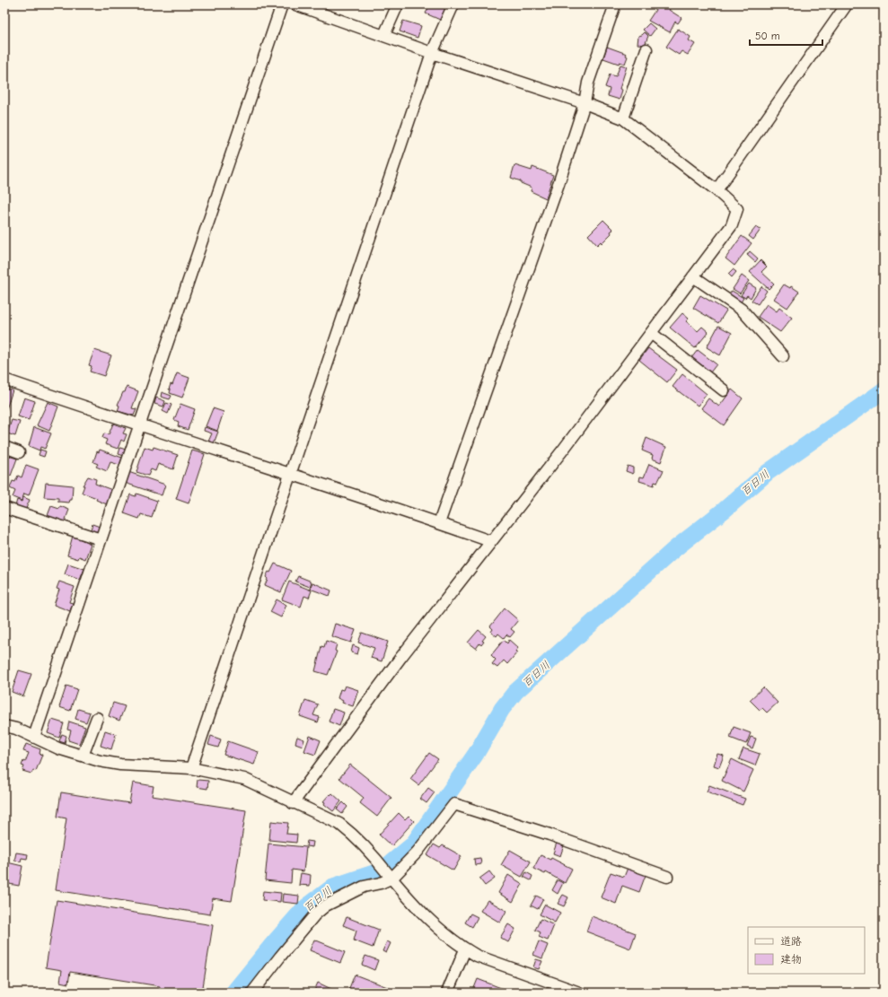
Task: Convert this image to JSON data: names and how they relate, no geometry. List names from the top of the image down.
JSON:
{
  "water": ["百日川"],
  "legend": ["道路", "建物"],
  "scale_bar": "50 m"
}
